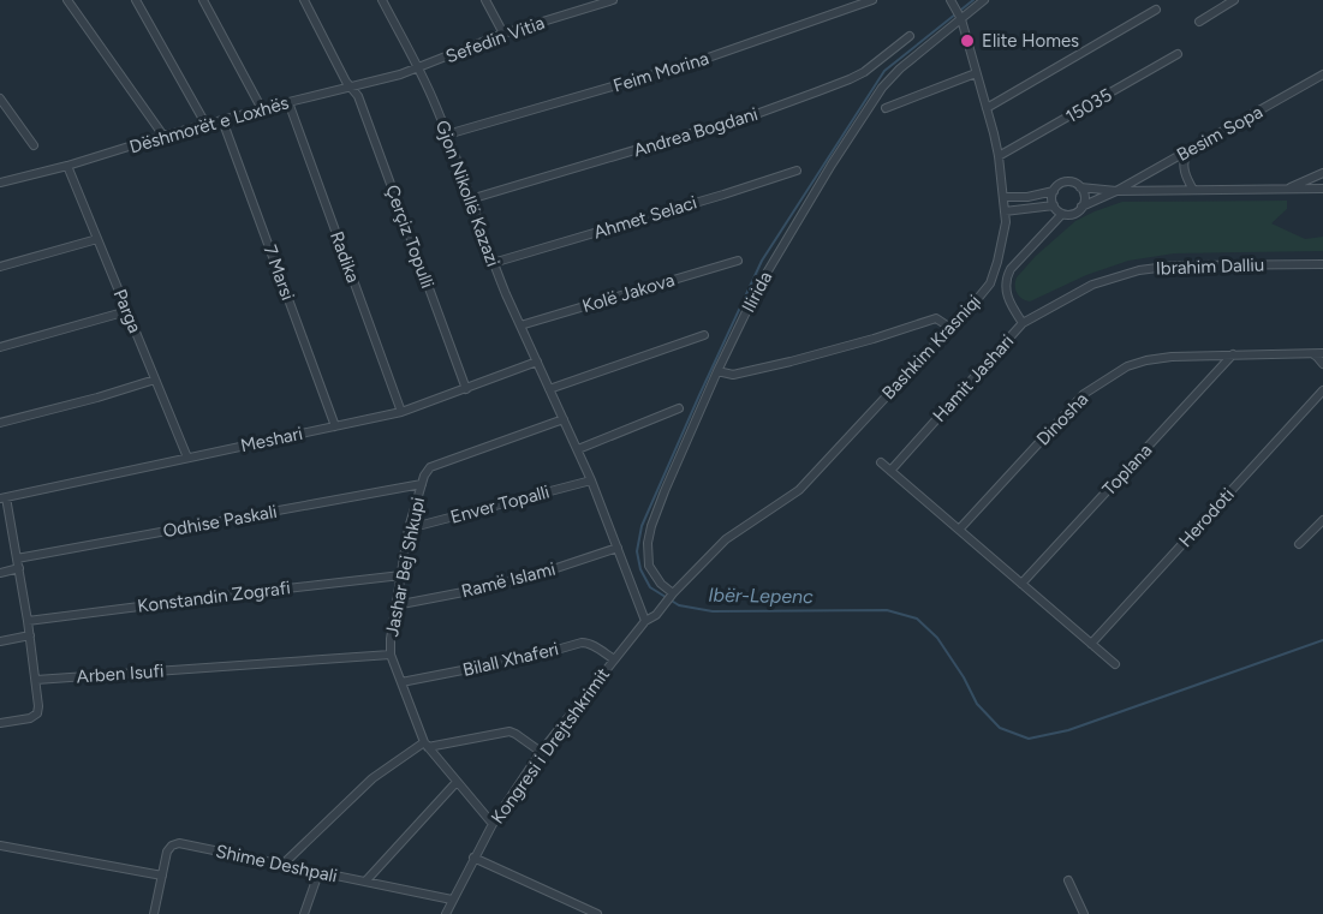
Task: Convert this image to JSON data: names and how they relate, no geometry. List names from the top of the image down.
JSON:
{
  "streets": {
    "street": [
      "Sefedin Vitia",
      "Feim Morina",
      "15035",
      "Dëshmorët e Loxhës",
      "Andrea Bogdani",
      "Besim Sopa",
      "Gjon Nikollë Kazazi",
      "Ahmet Selaci",
      "Çerçiz Topulli",
      "Radika",
      "Ibrahim Dalliu",
      "7 Marsi",
      "Ilirida",
      "Kolë Jakova",
      "Parga",
      "Bashkim Krasniqi",
      "Hamit Jashari",
      "Dinosha",
      "Meshari",
      "Toplana",
      "Enver Topalli",
      "Herodoti",
      "Odhise Paskali",
      "Jashar Bej Shkupi",
      "Ramë Islami",
      "Konstandin Zografi",
      "Bilall Xhaferi",
      "Arben Isufi",
      "Kongresi i Drejtshkrimit",
      "Shime Deshpali"
    ]
  },
  "crossings": [
    ["Sefedin Vitia", "Dëshmorët e Loxhës"],
    ["Sefedin Vitia", "Gjon Nikollë Kazazi"],
    ["Feim Morina", "Gjon Nikollë Kazazi"],
    ["15035", "Bashkim Krasniqi"],
    ["Dëshmorët e Loxhës", "Gjon Nikollë Kazazi"],
    ["Dëshmorët e Loxhës", "Çerçiz Topulli"],
    ["Dëshmorët e Loxhës", "Radika"],
    ["Dëshmorët e Loxhës", "7 Marsi"],
    ["Dëshmorët e Loxhës", "Parga"],
    ["Andrea Bogdani", "Gjon Nikollë Kazazi"],
    ["Besim Sopa", "Bashkim Krasniqi"],
    ["Besim Sopa", "Hamit Jashari"],
    ["Gjon Nikollë Kazazi", "Ahmet Selaci"],
    ["Gjon Nikollë Kazazi", "Kolë Jakova"],
    ["Gjon Nikollë Kazazi", "Meshari"],
    ["Gjon Nikollë Kazazi", "Enver Topalli"],
    ["Gjon Nikollë Kazazi", "Jashar Bej Shkupi"],
    ["Gjon Nikollë Kazazi", "Ramë Islami"],
    ["Gjon Nikollë Kazazi", "Kongresi i Drejtshkrimit"],
    ["Çerçiz Topulli", "Meshari"],
    ["Radika", "Meshari"],
    ["Ibrahim Dalliu", "Hamit Jashari"],
    ["7 Marsi", "Meshari"],
    ["Ilirida", "Bashkim Krasniqi"],
    ["Parga", "Meshari"],
    ["Dinosha", "Toplana"],
    ["Enver Topalli", "Jashar Bej Shkupi"],
    ["Odhise Paskali", "Jashar Bej Shkupi"],
    ["Jashar Bej Shkupi", "Ramë Islami"],
    ["Jashar Bej Shkupi", "Konstandin Zografi"],
    ["Jashar Bej Shkupi", "Bilall Xhaferi"],
    ["Jashar Bej Shkupi", "Arben Isufi"],
    ["Jashar Bej Shkupi", "Kongresi i Drejtshkrimit"],
    ["Bilall Xhaferi", "Kongresi i Drejtshkrimit"],
    ["Kongresi i Drejtshkrimit", "Shime Deshpali"]
  ],
  "water": ["Ibër-Lepenc"],
  "places": ["Elite Homes"]
}
